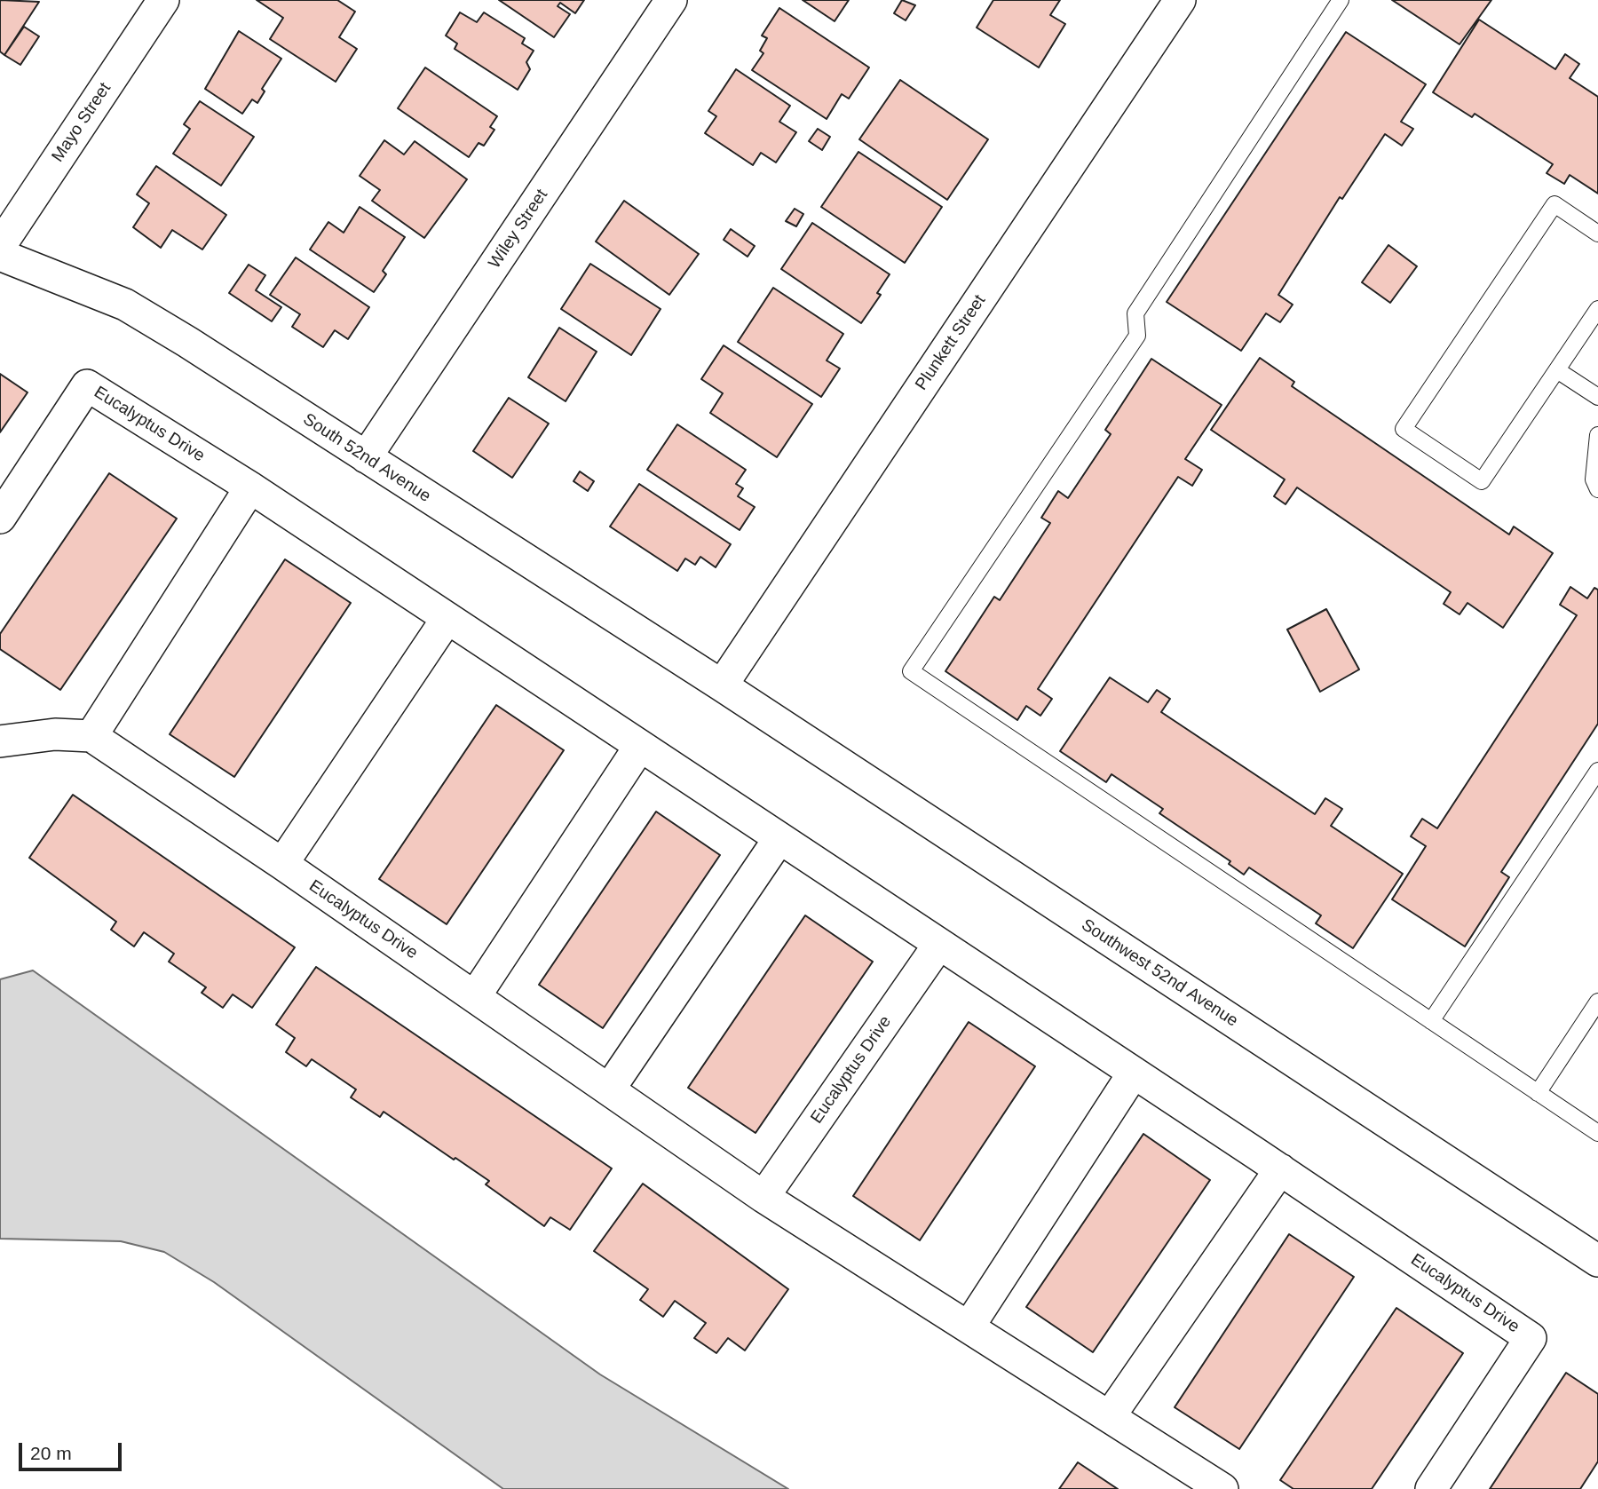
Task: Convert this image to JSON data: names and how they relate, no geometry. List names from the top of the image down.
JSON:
{
  "streets": {
    "street": [
      "Mayo Street",
      "Wiley Street",
      "Plunkett Street",
      "Eucalyptus Drive",
      "South 52nd Avenue",
      "Southwest 52nd Avenue"
    ]
  },
  "crossings": [
    ["Wiley Street", "South 52nd Avenue"],
    ["Plunkett Street", "South 52nd Avenue"],
    ["Plunkett Street", "Southwest 52nd Avenue"],
    ["South 52nd Avenue", "Southwest 52nd Avenue"]
  ],
  "scale_bar": "20 m"
}
